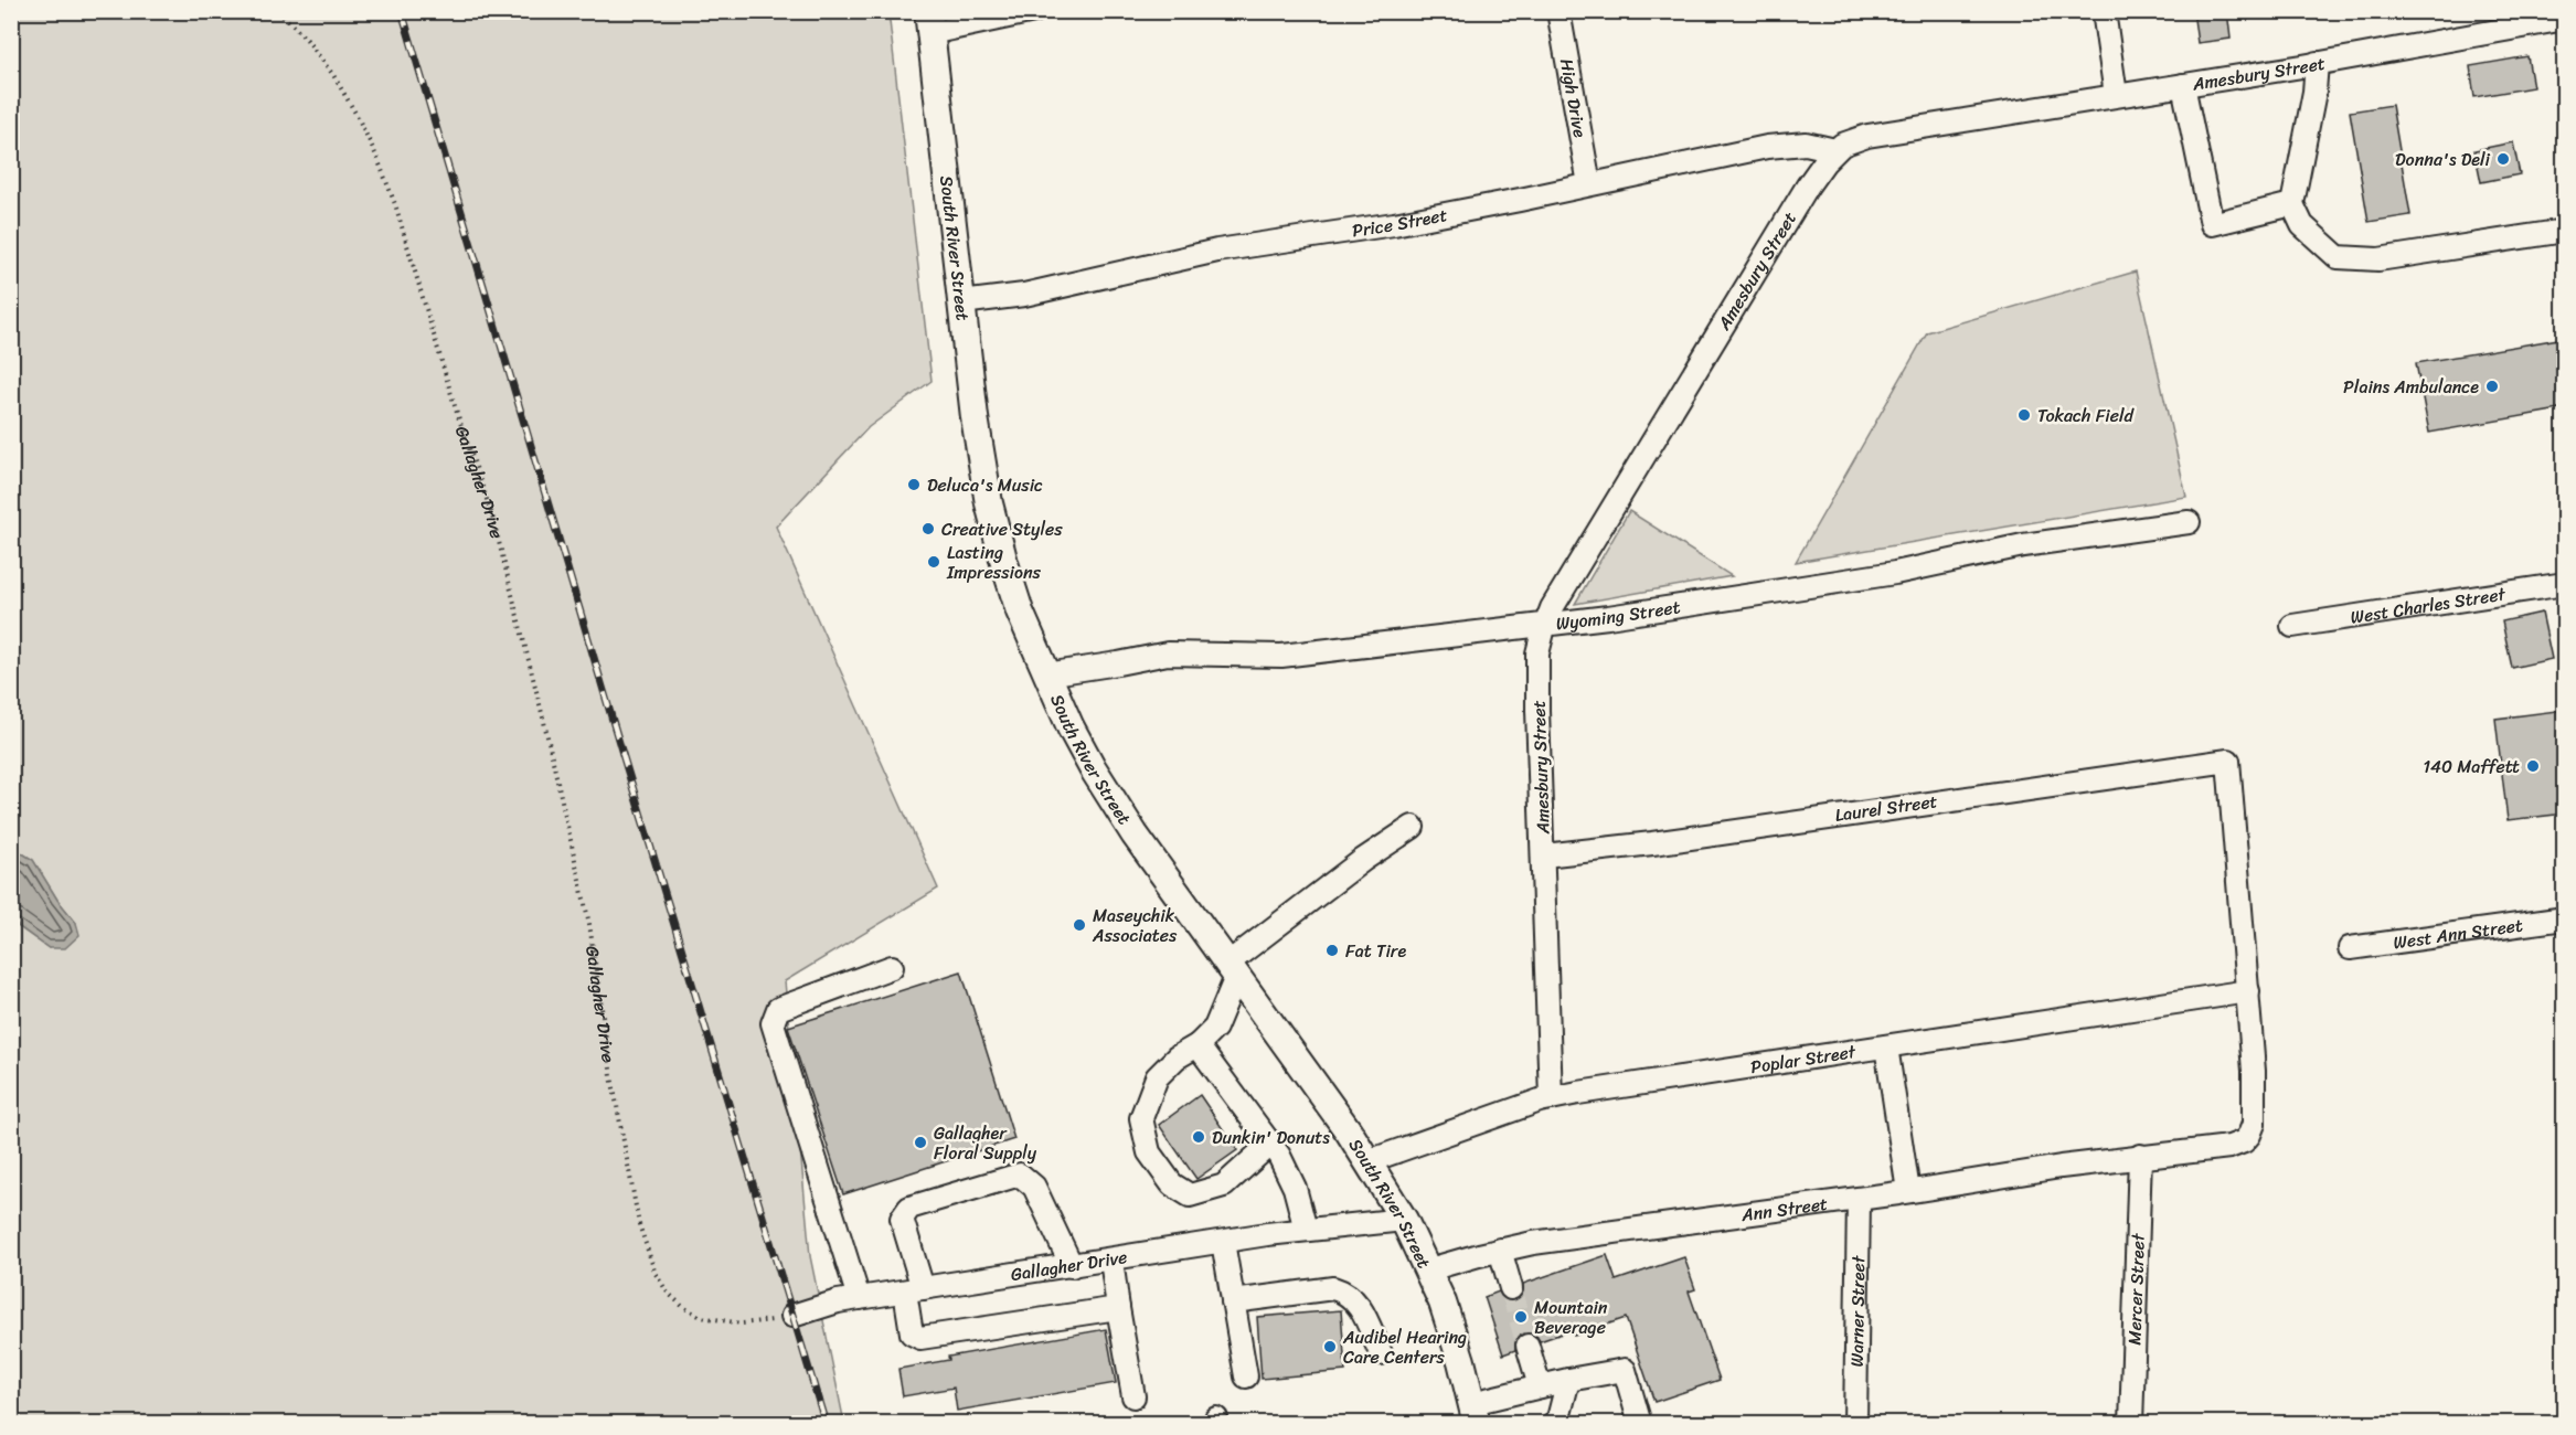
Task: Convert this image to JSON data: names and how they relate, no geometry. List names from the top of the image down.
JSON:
{
  "streets": {
    "main road": ["South River Street"],
    "street": [
      "Amesbury Street",
      "High Drive",
      "Price Street",
      "Gallagher Drive",
      "West Charles Street",
      "Wyoming Street",
      "Laurel Street",
      "West Ann Street",
      "Poplar Street",
      "Ann Street",
      "Mercer Street",
      "Warner Street"
    ]
  },
  "crossings": [
    ["Amesbury Street", "Price Street"],
    ["Amesbury Street", "Wyoming Street"],
    ["Amesbury Street", "Laurel Street"],
    ["Amesbury Street", "Poplar Street"],
    ["High Drive", "Price Street"],
    ["Price Street", "South River Street"],
    ["South River Street", "Gallagher Drive"],
    ["South River Street", "Wyoming Street"],
    ["South River Street", "Poplar Street"],
    ["South River Street", "Ann Street"],
    ["Laurel Street", "Poplar Street"],
    ["Laurel Street", "Ann Street"],
    ["Poplar Street", "Ann Street"],
    ["Ann Street", "Mercer Street"],
    ["Ann Street", "Warner Street"]
  ],
  "places": [
    "Donna's Deli",
    "Plains Ambulance",
    "Tokach Field",
    "Deluca's Music",
    "Creative Styles",
    "Lasting Impressions",
    "140 Maffett",
    "Maseychik Associates",
    "Fat Tire",
    "Dunkin' Donuts",
    "Gallagher Floral Supply",
    "Mountain Beverage",
    "Audibel Hearing Care Centers"
  ]
}
